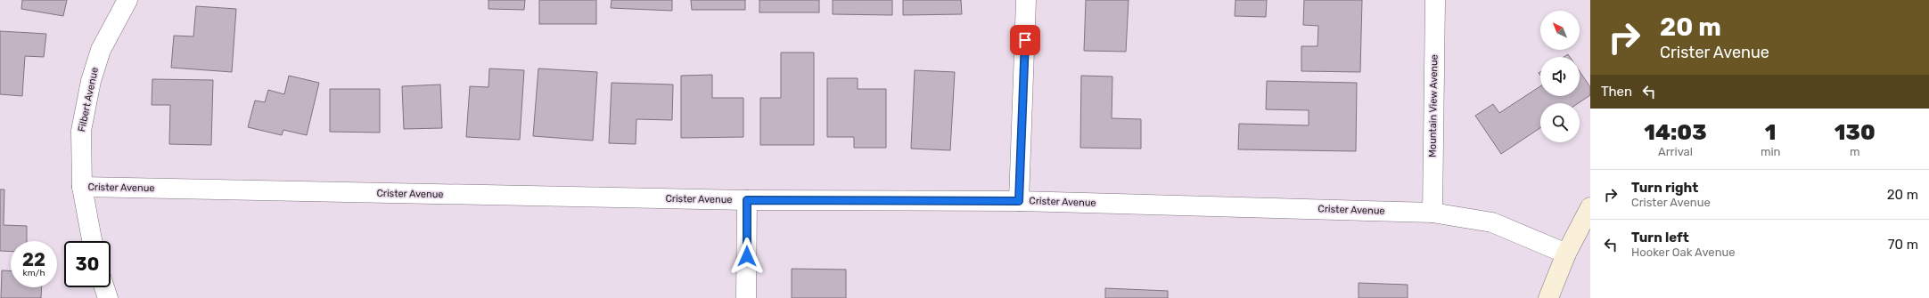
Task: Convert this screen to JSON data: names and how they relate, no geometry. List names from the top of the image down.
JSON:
{
  "streets": {
    "street": ["Filbert Avenue", "Mountain View Avenue", "Crister Avenue"]
  },
  "crossings": [
    ["Filbert Avenue", "Crister Avenue"],
    ["Mountain View Avenue", "Crister Avenue"]
  ],
  "north": "top left",
  "page": {
    "turn": ["20 m", "Crister Avenue"],
    "then": "Then",
    "eta": [
      "14:03",
      "Arrival",
      "1",
      "min",
      "130",
      "m"
    ],
    "list": [
      {
        "name": "Turn right",
        "note": "Crister Avenue",
        "value": "20 m"
      },
      {
        "name": "Turn left",
        "note": "Hooker Oak Avenue",
        "value": "70 m"
      }
    ],
    "speed": "22 km/h",
    "limit": "30"
  }
}
